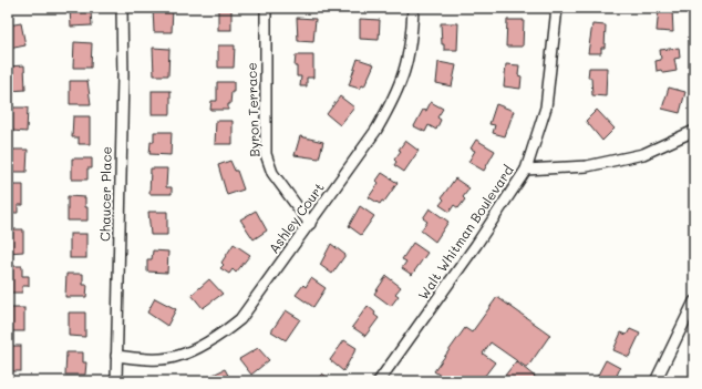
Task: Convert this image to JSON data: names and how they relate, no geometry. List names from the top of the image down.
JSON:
{
  "streets": {
    "street": [
      "Byron Terrace",
      "Chaucer Place",
      "Ashley Court",
      "Walt Whitman Boulevard"
    ]
  },
  "crossings": [
    ["Byron Terrace", "Ashley Court"],
    ["Chaucer Place", "Ashley Court"]
  ]
}
